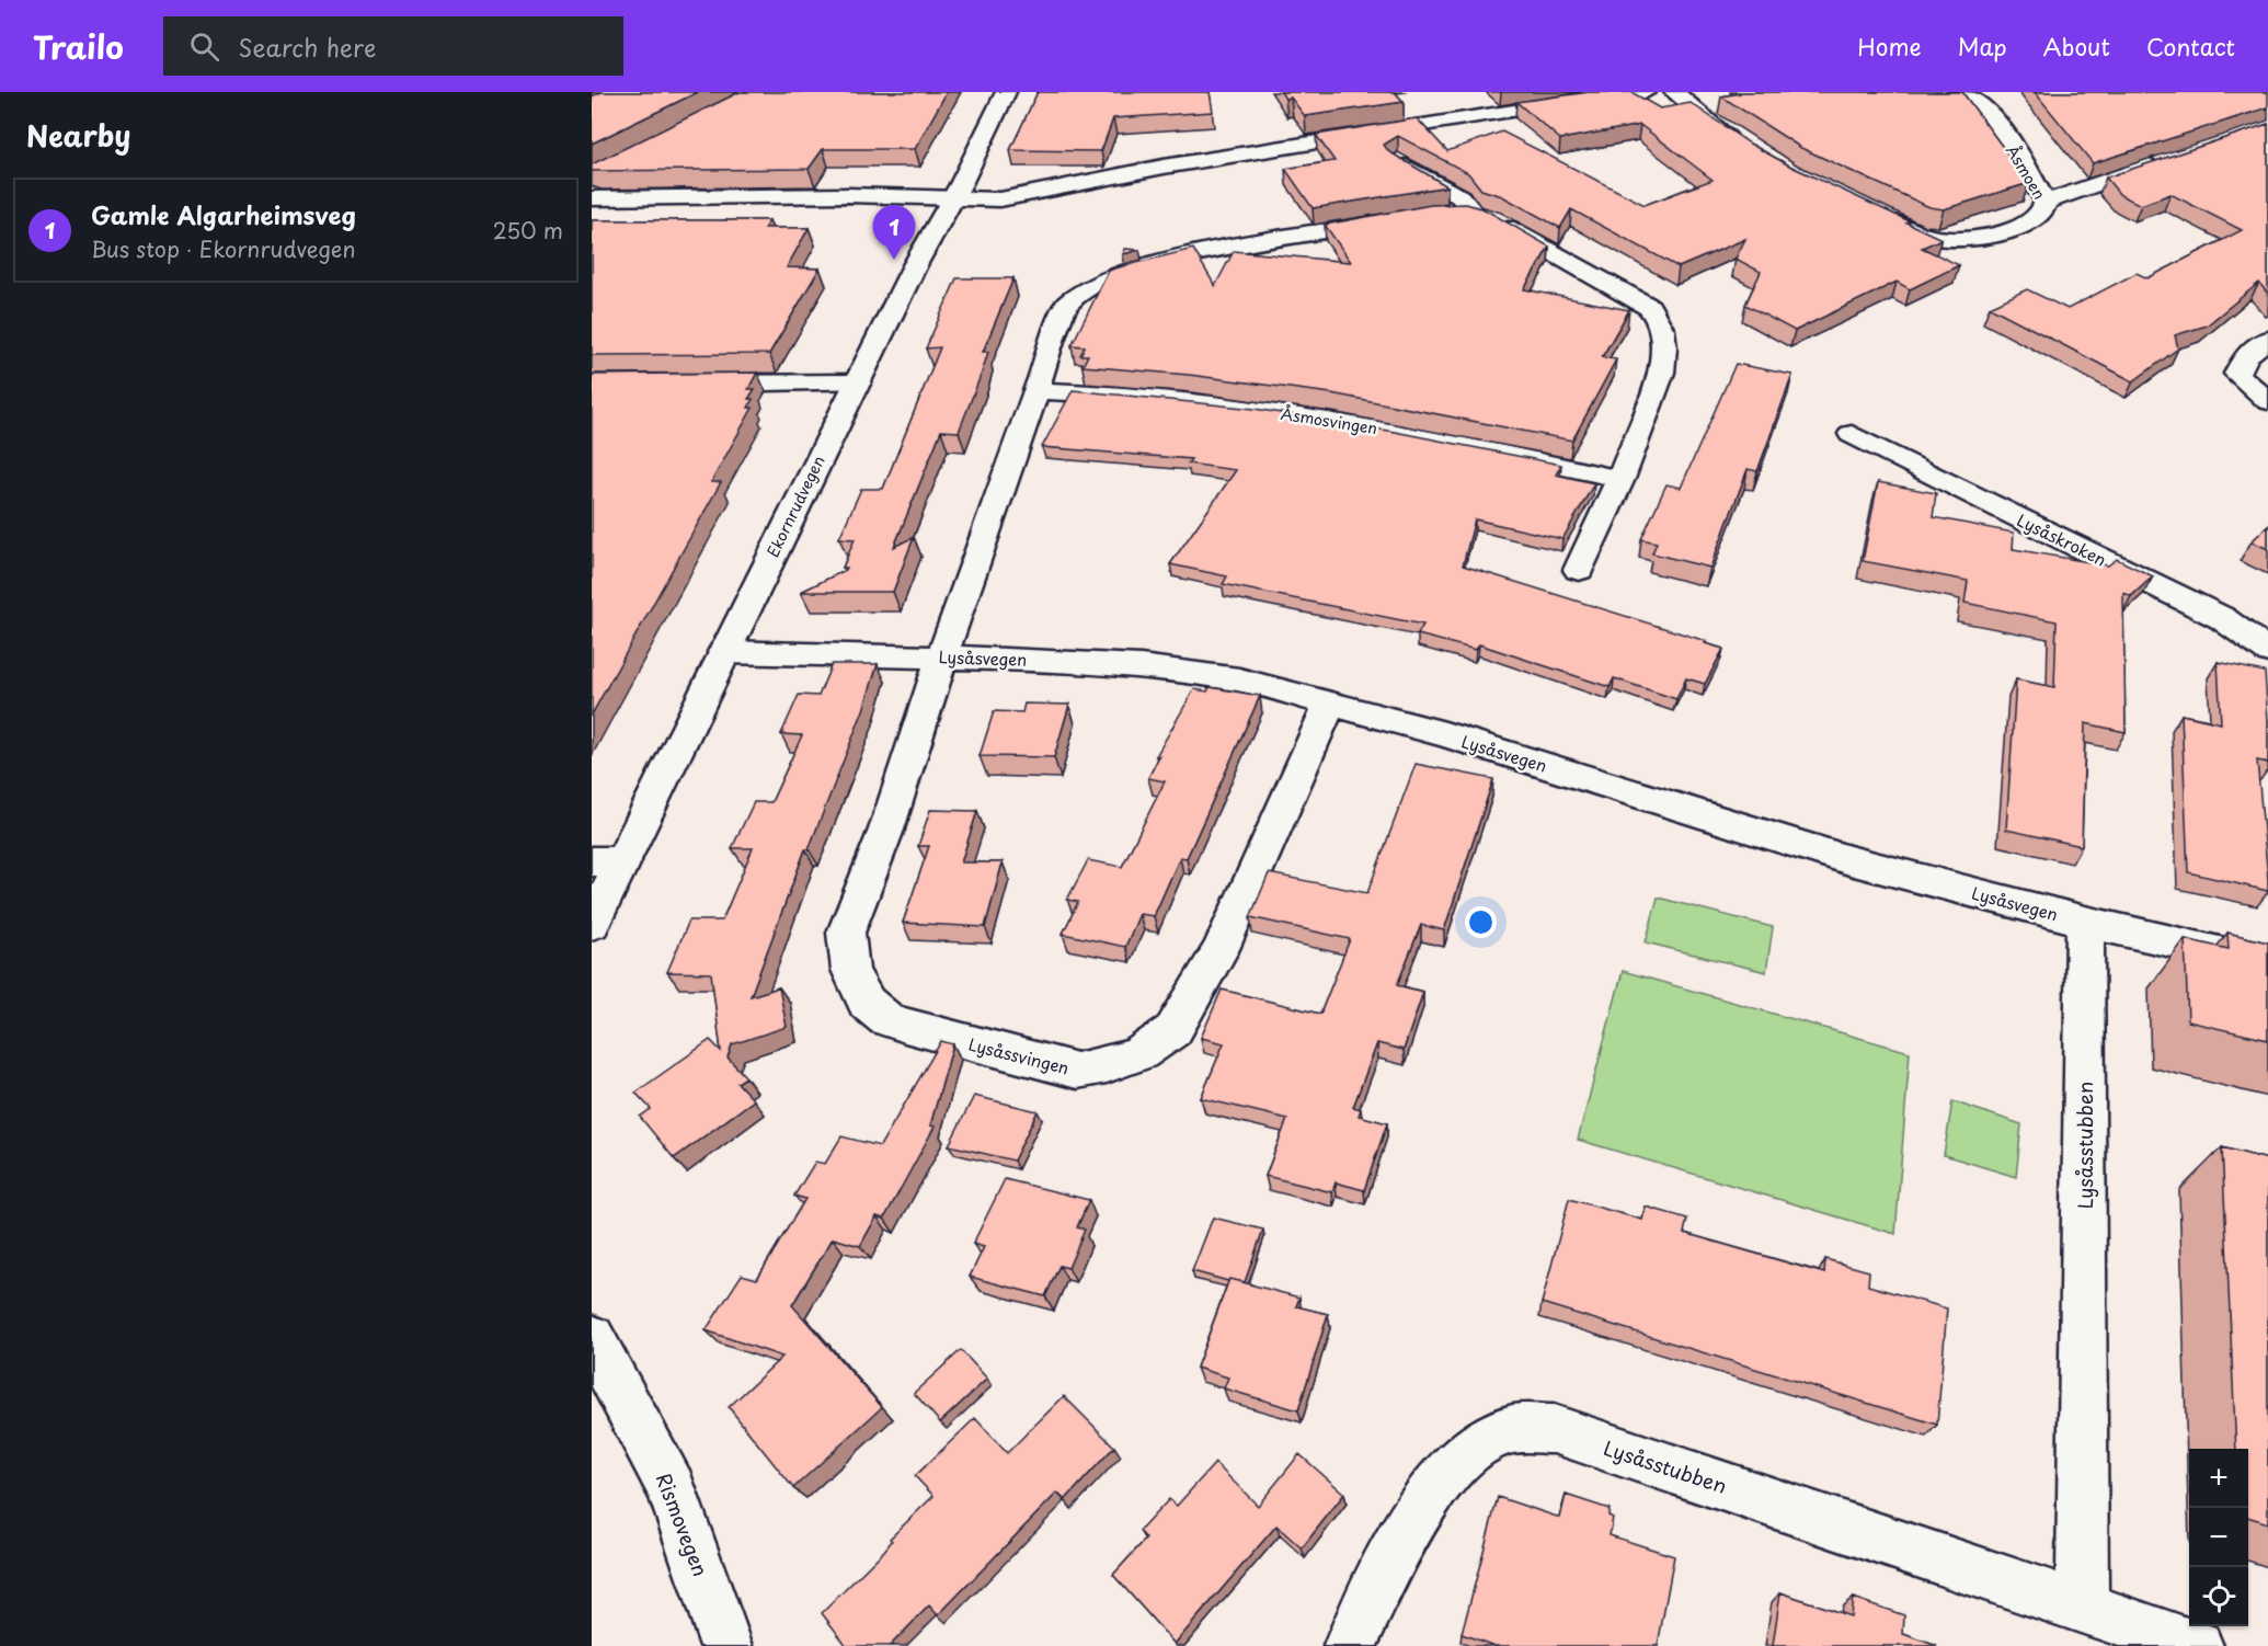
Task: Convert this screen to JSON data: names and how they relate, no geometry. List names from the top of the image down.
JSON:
{
  "streets": {
    "street": [
      "Åsmoen",
      "Åsmosvingen",
      "Ekornrudvegen",
      "Lysåskroken",
      "Lysåsvegen",
      "Lysåssvingen",
      "Lysåsstubben",
      "Rismovegen"
    ]
  },
  "crossings": [
    ["Ekornrudvegen", "Lysåsvegen"],
    ["Lysåsvegen", "Lysåssvingen"],
    ["Lysåsvegen", "Lysåsstubben"]
  ],
  "page": {
    "header": "Trailo",
    "search": "Search here",
    "nav": [
      "Home",
      "Map",
      "About",
      "Contact"
    ],
    "heading": "Nearby",
    "list": [
      {
        "mark": "1",
        "name": "Gamle Algarheimsveg",
        "note": "Bus stop · Ekornrudvegen",
        "value": "250 m"
      }
    ],
    "pins": "1",
    "map_buttons": ["+", "−"]
  }
}
